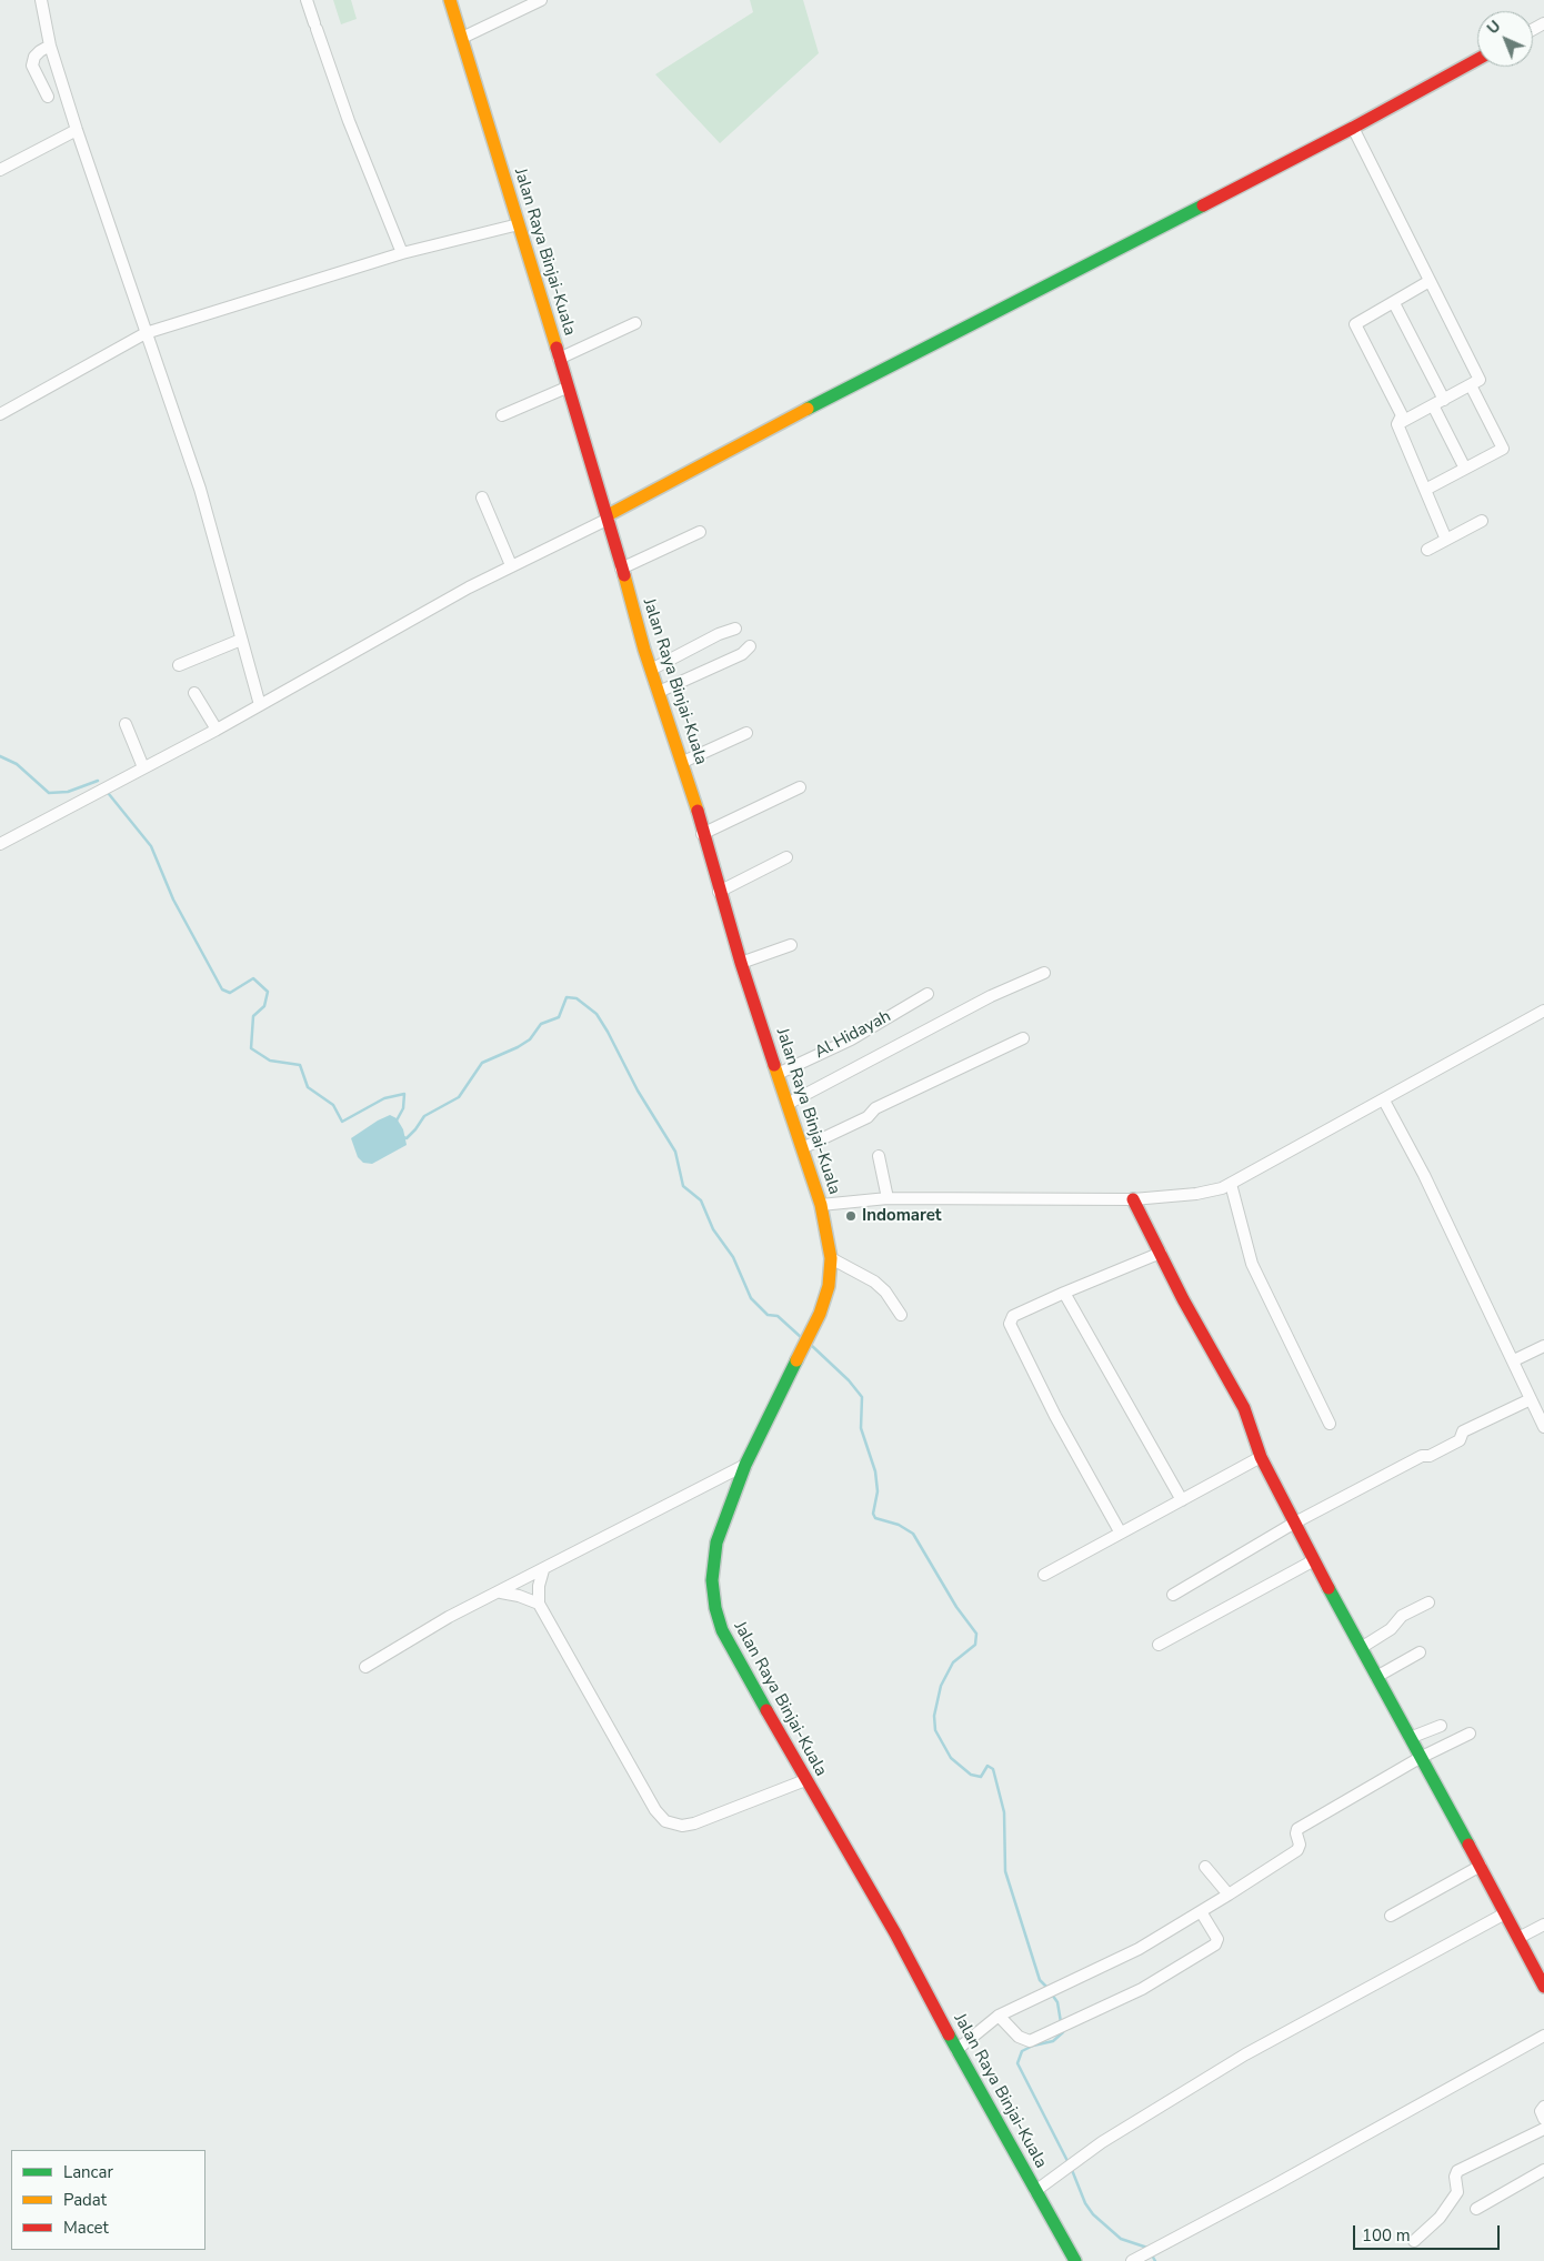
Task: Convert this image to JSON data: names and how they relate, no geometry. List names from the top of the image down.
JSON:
{
  "streets": {
    "main road": ["Jalan Raya Binjai-Kuala"],
    "street": ["Al Hidayah"]
  },
  "crossings": [
    ["Jalan Raya Binjai-Kuala", "Al Hidayah"]
  ],
  "places": ["Indomaret"],
  "legend": ["Lancar", "Padat", "Macet"],
  "scale_bar": "100 m",
  "north": "top left"
}
